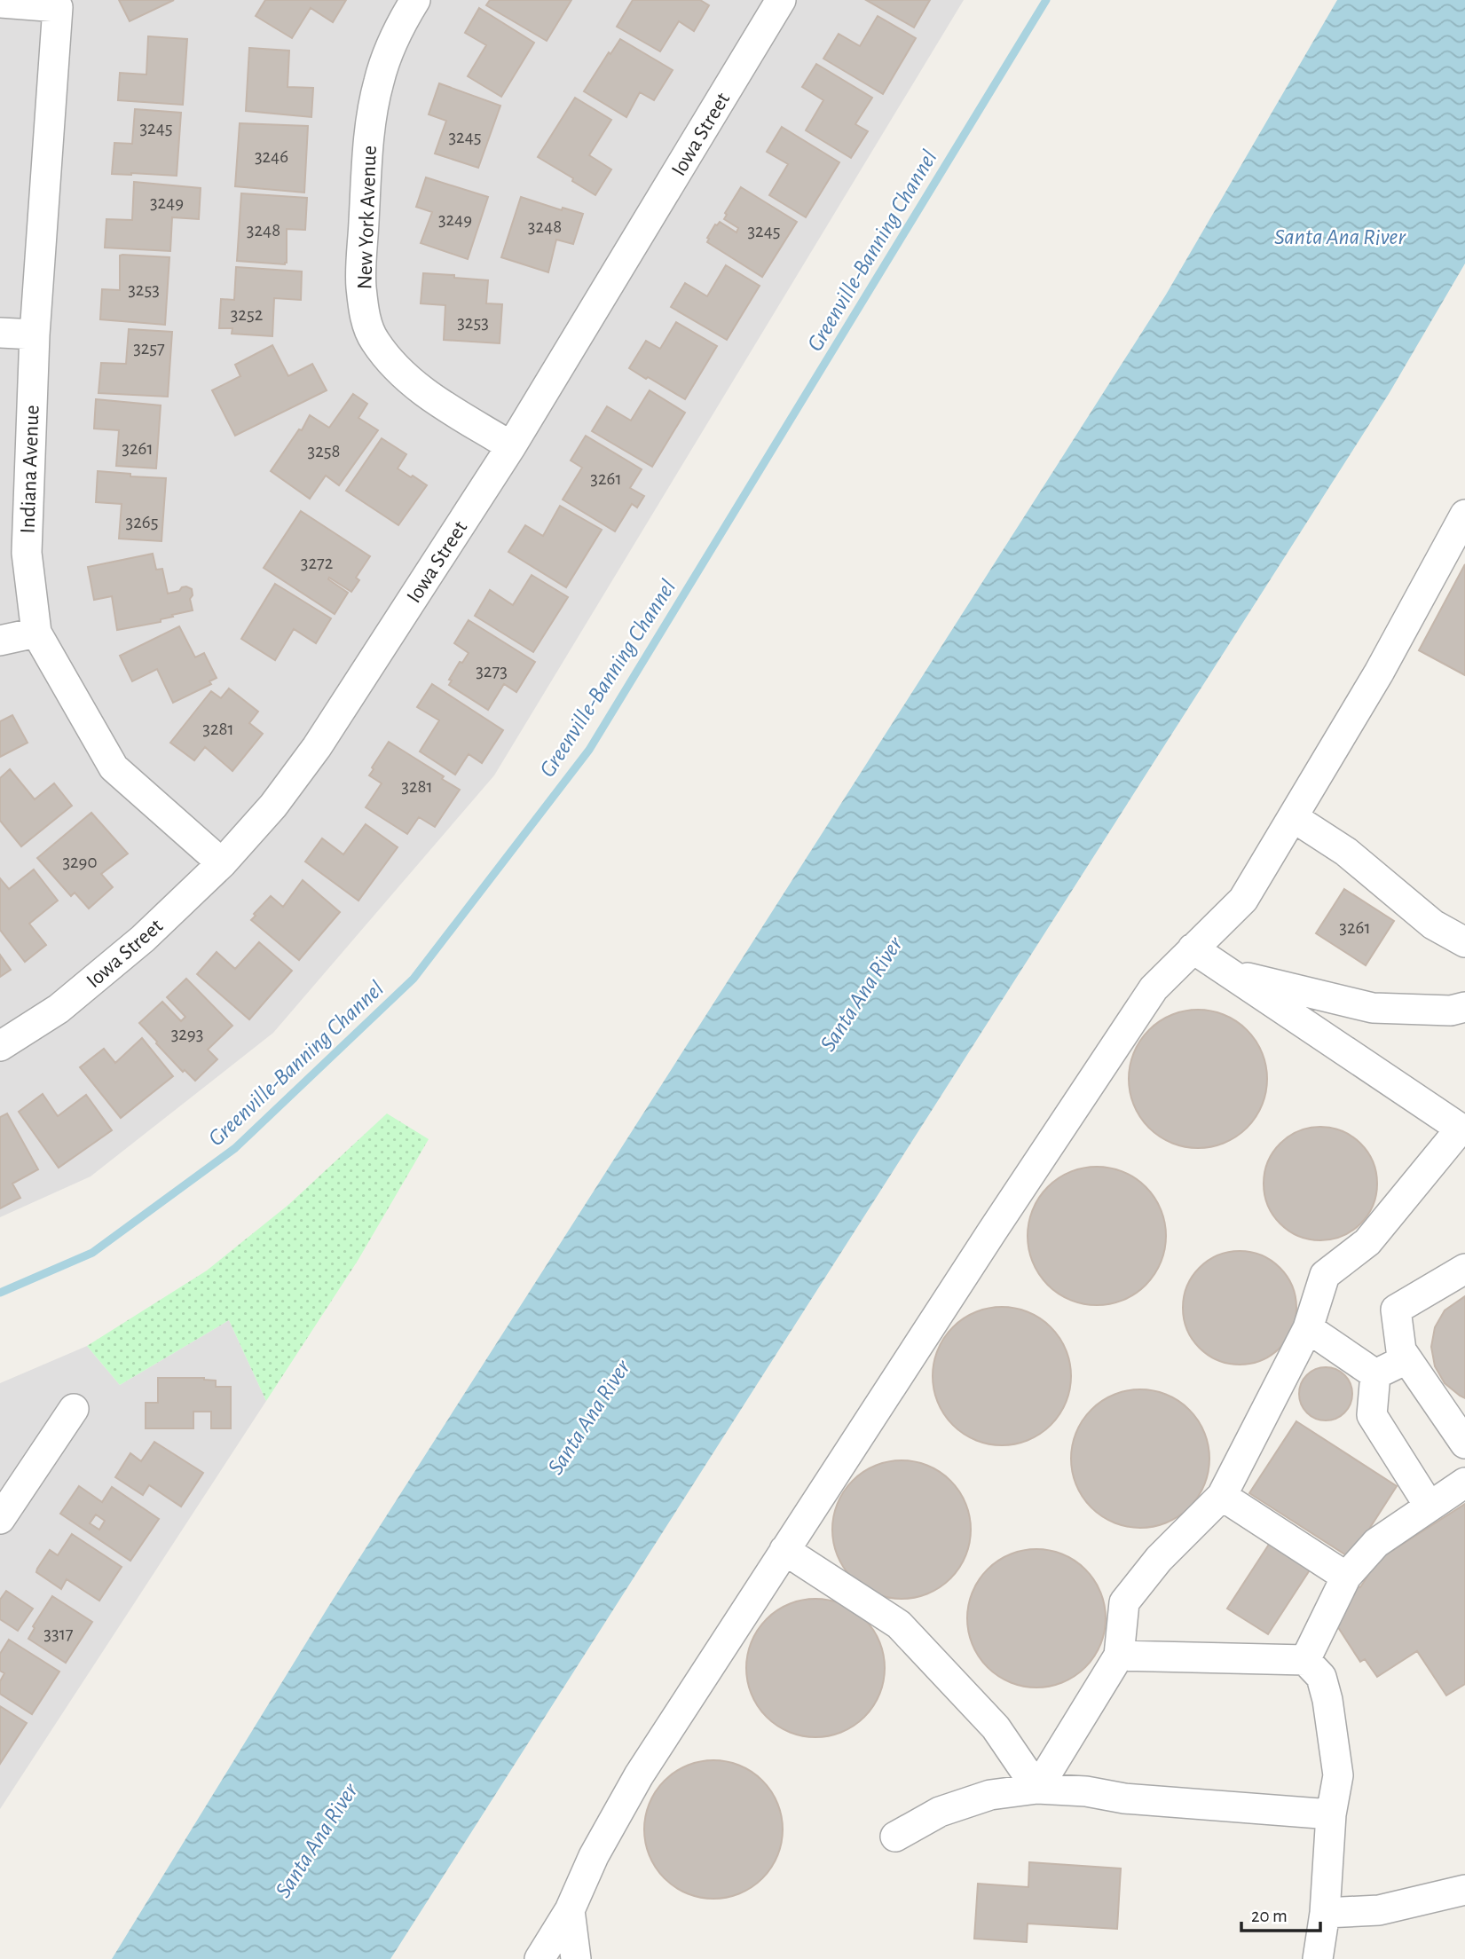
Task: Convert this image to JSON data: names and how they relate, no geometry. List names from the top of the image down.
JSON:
{
  "streets": {
    "street": ["Iowa Street", "New York Avenue", "Indiana Avenue"]
  },
  "crossings": [
    ["Iowa Street", "New York Avenue"],
    ["Iowa Street", "Indiana Avenue"]
  ],
  "water": ["Santa Ana River", "Greenville-Banning Channel"],
  "house_numbers": [
    "3245",
    "3245",
    "3246",
    "3249",
    "3249",
    "3248",
    "3248",
    "3245",
    "3253",
    "3252",
    "3253",
    "3257",
    "3261",
    "3258",
    "3261",
    "3265",
    "3272",
    "3273",
    "3281",
    "3281",
    "3290",
    "3261",
    "3293",
    "3317"
  ],
  "scale_bar": "20 m"
}
